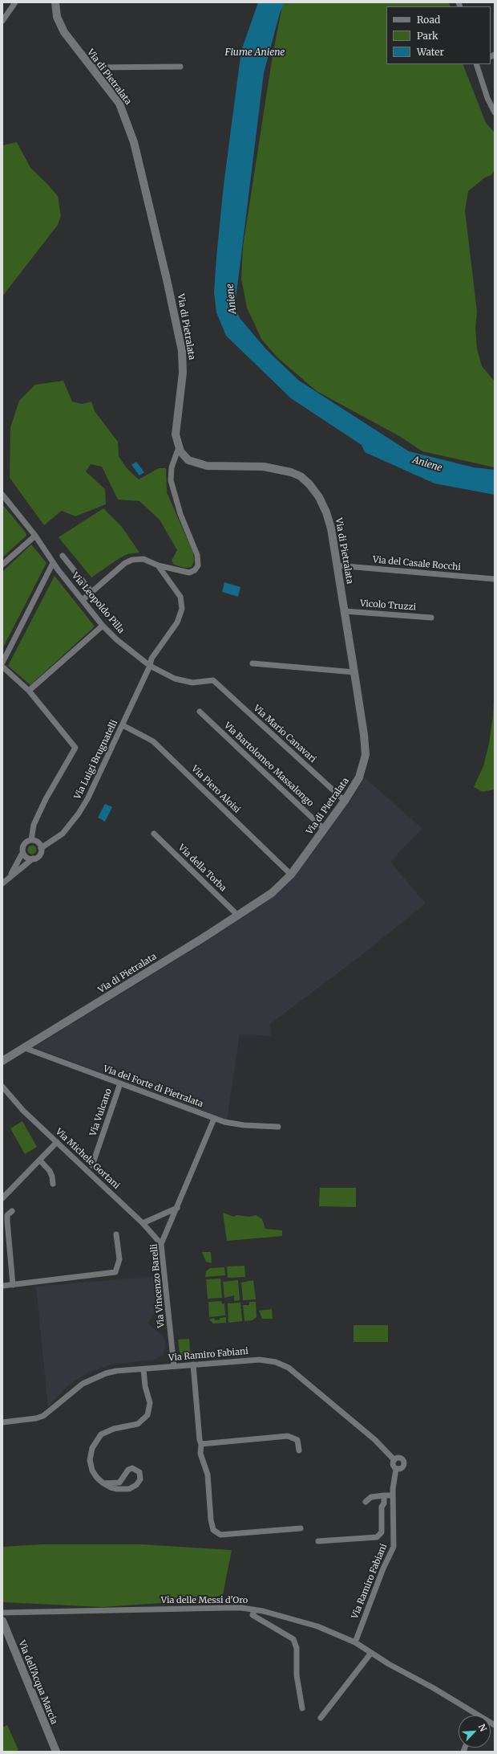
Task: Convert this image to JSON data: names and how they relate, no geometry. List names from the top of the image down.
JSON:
{
  "streets": {
    "street": [
      "Via di Pietralata",
      "Via del Casale Rocchi",
      "Via Leopoldo Pilla",
      "Vicolo Truzzi",
      "Via Mario Canavari",
      "Via Luigi Brugnatelli",
      "Via Bartolomeo Massalongo",
      "Via Piero Aloisi",
      "Via della Torba",
      "Via del Forte di Pietralata",
      "Via Vulcano",
      "Via Michele Gortani",
      "Via Vincenzo Barelli",
      "Via Ramiro Fabiani",
      "Via delle Messi d'Oro",
      "Via dell'Acqua Marcia"
    ]
  },
  "crossings": [
    ["Via di Pietralata", "Via del Casale Rocchi"],
    ["Via di Pietralata", "Vicolo Truzzi"],
    ["Via di Pietralata", "Via Mario Canavari"],
    ["Via di Pietralata", "Via Bartolomeo Massalongo"],
    ["Via di Pietralata", "Via Piero Aloisi"],
    ["Via di Pietralata", "Via della Torba"],
    ["Via di Pietralata", "Via del Forte di Pietralata"],
    ["Via Leopoldo Pilla", "Via Mario Canavari"],
    ["Via Leopoldo Pilla", "Via Luigi Brugnatelli"],
    ["Via Luigi Brugnatelli", "Via Piero Aloisi"],
    ["Via del Forte di Pietralata", "Via Vulcano"],
    ["Via del Forte di Pietralata", "Via Vincenzo Barelli"],
    ["Via Michele Gortani", "Via Vincenzo Barelli"],
    ["Via Vincenzo Barelli", "Via Ramiro Fabiani"],
    ["Via Ramiro Fabiani", "Via delle Messi d'Oro"]
  ],
  "water": ["Fiume Aniene", "Aniene"],
  "legend": ["Road", "Park", "Water"],
  "north": "top right"
}
